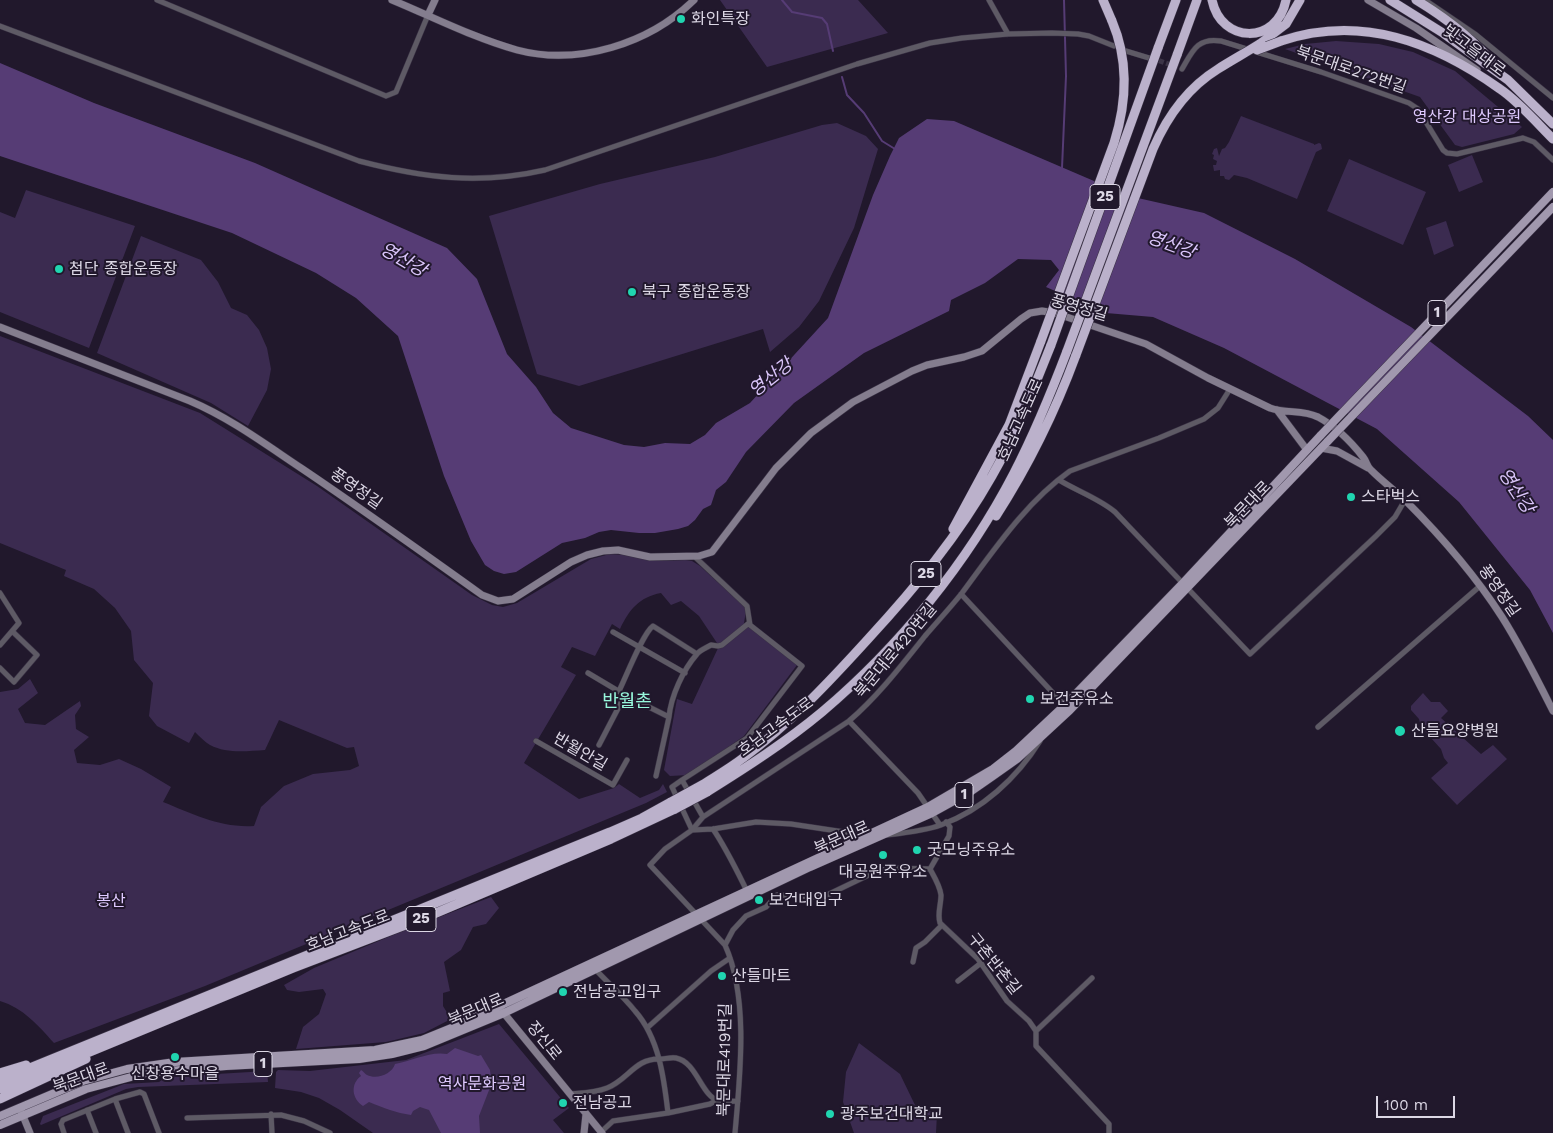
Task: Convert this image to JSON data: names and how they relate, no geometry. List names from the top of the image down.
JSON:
{
  "streets": {
    "highway": ["빛고을대로", "25", "호남고속도로"],
    "main road": ["1", "북문대로"],
    "street": [
      "북문대로272번길",
      "풍영정길",
      "북문대로420번길",
      "반월안길",
      "구촌반촌길",
      "장신로",
      "북문대로419번길"
    ]
  },
  "crossings": [
    ["풍영정길", "북문대로420번길"],
    ["북문대로", "북문대로420번길"],
    ["북문대로", "장신로"],
    ["북문대로", "북문대로419번길"],
    ["북문대로420번길", "북문대로419번길"]
  ],
  "districts": ["반월촌"],
  "water": ["영산강"],
  "parks": ["영산강 대상공원", "봉산", "역사문화공원"],
  "places": [
    "화인특장",
    "첨단 종합운동장",
    "북구 종합운동장",
    "스타벅스",
    "보건주유소",
    "산들요양병원",
    "굿모닝주유소",
    "대공원주유소",
    "보건대입구",
    "산들마트",
    "전남공고입구",
    "신창용수마을",
    "전남공고",
    "광주보건대학교"
  ],
  "scale_bar": "100 m"
}
